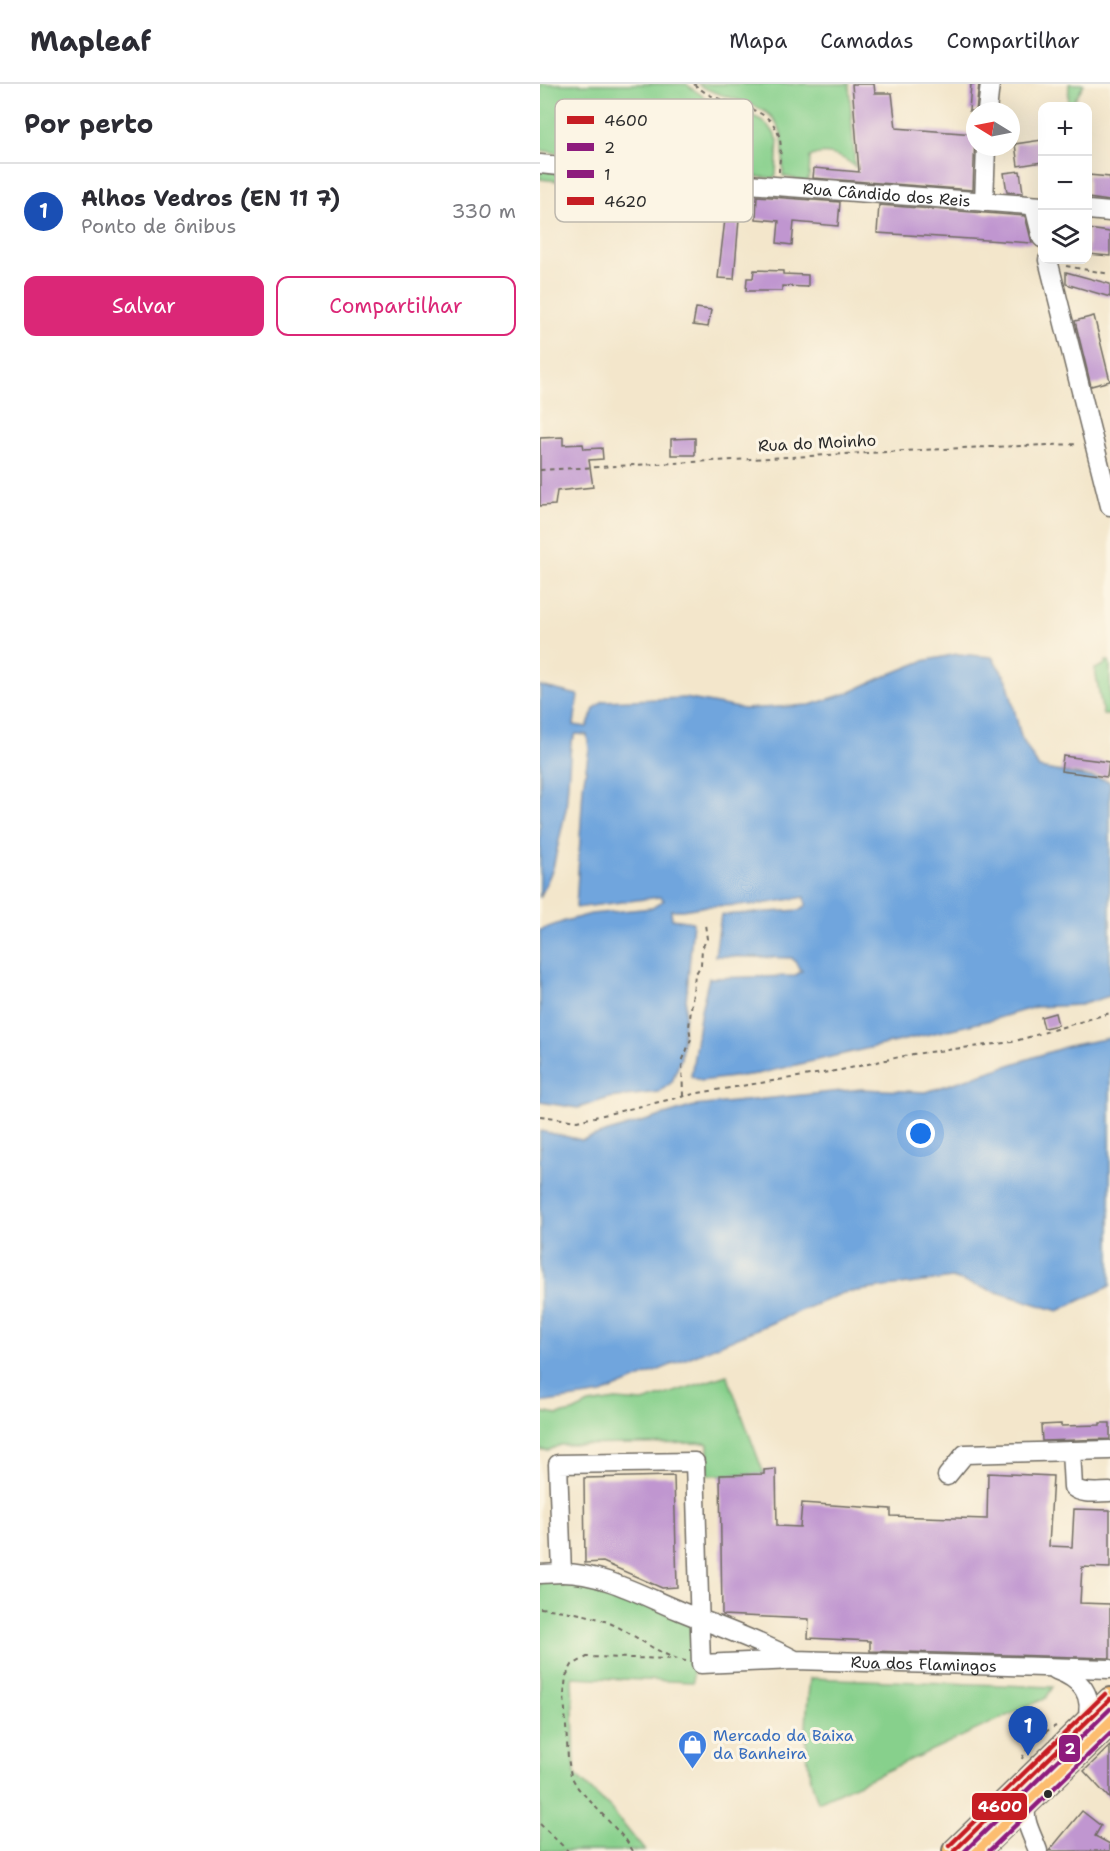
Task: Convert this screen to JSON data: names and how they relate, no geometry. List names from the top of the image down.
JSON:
{
  "streets": {
    "street": ["Rua Cândido dos Reis", "Rua dos Flamingos"],
    "path": ["Rua do Moinho"]
  },
  "places": {
    "shop": ["Mercado da Baixa da Banheira"]
  },
  "lines": [
    "transit line 4620",
    "transit line 4600",
    "transit line 2",
    "transit line 1"
  ],
  "legend": [
    "4600",
    "2",
    "1",
    "4620"
  ],
  "north": "left",
  "page": {
    "header": "Mapleaf",
    "nav": ["Mapa", "Camadas", "Compartilhar"],
    "heading": "Por perto",
    "map_buttons": ["+", "−"],
    "list": [
      {
        "mark": "1",
        "name": "Alhos Vedros (EN 11 7)",
        "note": "Ponto de ônibus",
        "value": "330 m"
      }
    ],
    "buttons": ["Salvar", "Compartilhar"],
    "pins": "1"
  }
}
